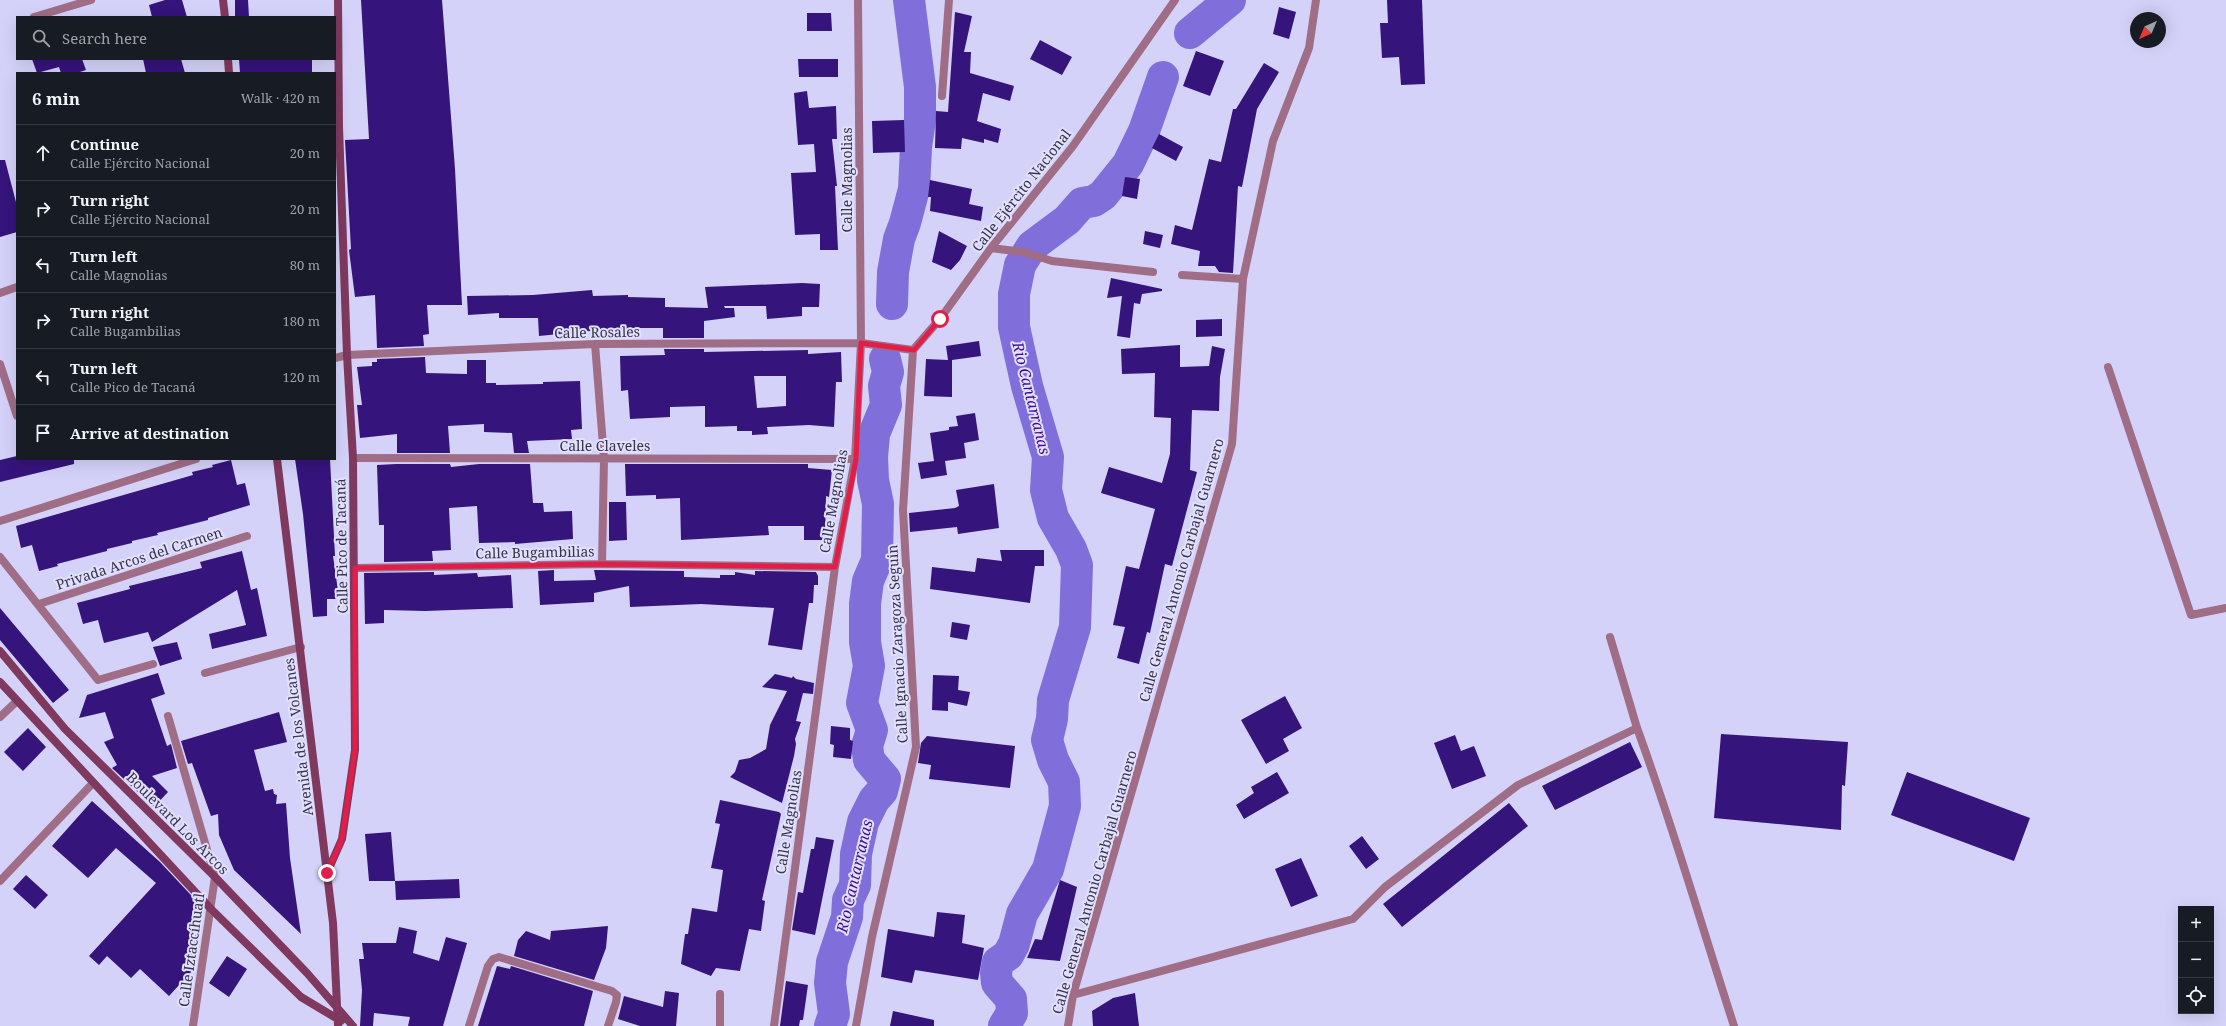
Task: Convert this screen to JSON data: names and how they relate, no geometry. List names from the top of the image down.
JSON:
{
  "streets": {
    "street": [
      "Calle Magnolias",
      "Calle Ejército Nacional",
      "Calle Rosales",
      "Calle Claveles",
      "Calle Pico de Tacaná",
      "Calle Bugambilias",
      "Privada Arcos del Carmen",
      "Calle General Antonio Carbajal Guarnero",
      "Calle Ignacio Zaragoza Seguin",
      "Avenida de los Volcanes",
      "Boulevard Los Arcos",
      "Calle Iztaccíhuatl"
    ]
  },
  "crossings": [
    ["Calle Magnolias", "Calle Rosales"],
    ["Calle Magnolias", "Calle Claveles"],
    ["Calle Magnolias", "Calle Bugambilias"],
    ["Calle Ejército Nacional", "Calle Ignacio Zaragoza Seguin"],
    ["Calle Rosales", "Calle Pico de Tacaná"],
    ["Calle Claveles", "Calle Pico de Tacaná"],
    ["Calle Pico de Tacaná", "Calle Bugambilias"],
    ["Calle Pico de Tacaná", "Avenida de los Volcanes"],
    ["Avenida de los Volcanes", "Boulevard Los Arcos"],
    ["Boulevard Los Arcos", "Calle Iztaccíhuatl"]
  ],
  "water": ["Rio Cantarranas"],
  "north": "bottom left",
  "page": {
    "search": "Search here",
    "heading": ["6 min", "Walk · 420 m"],
    "list": [
      ["Continue", "Calle Ejército Nacional", "20 m"],
      ["Turn right", "Calle Ejército Nacional", "20 m"],
      ["Turn left", "Calle Magnolias", "80 m"],
      ["Turn right", "Calle Bugambilias", "180 m"],
      ["Turn left", "Calle Pico de Tacaná", "120 m"],
      "Arrive at destination"
    ],
    "map_buttons": ["+", "−"]
  }
}
